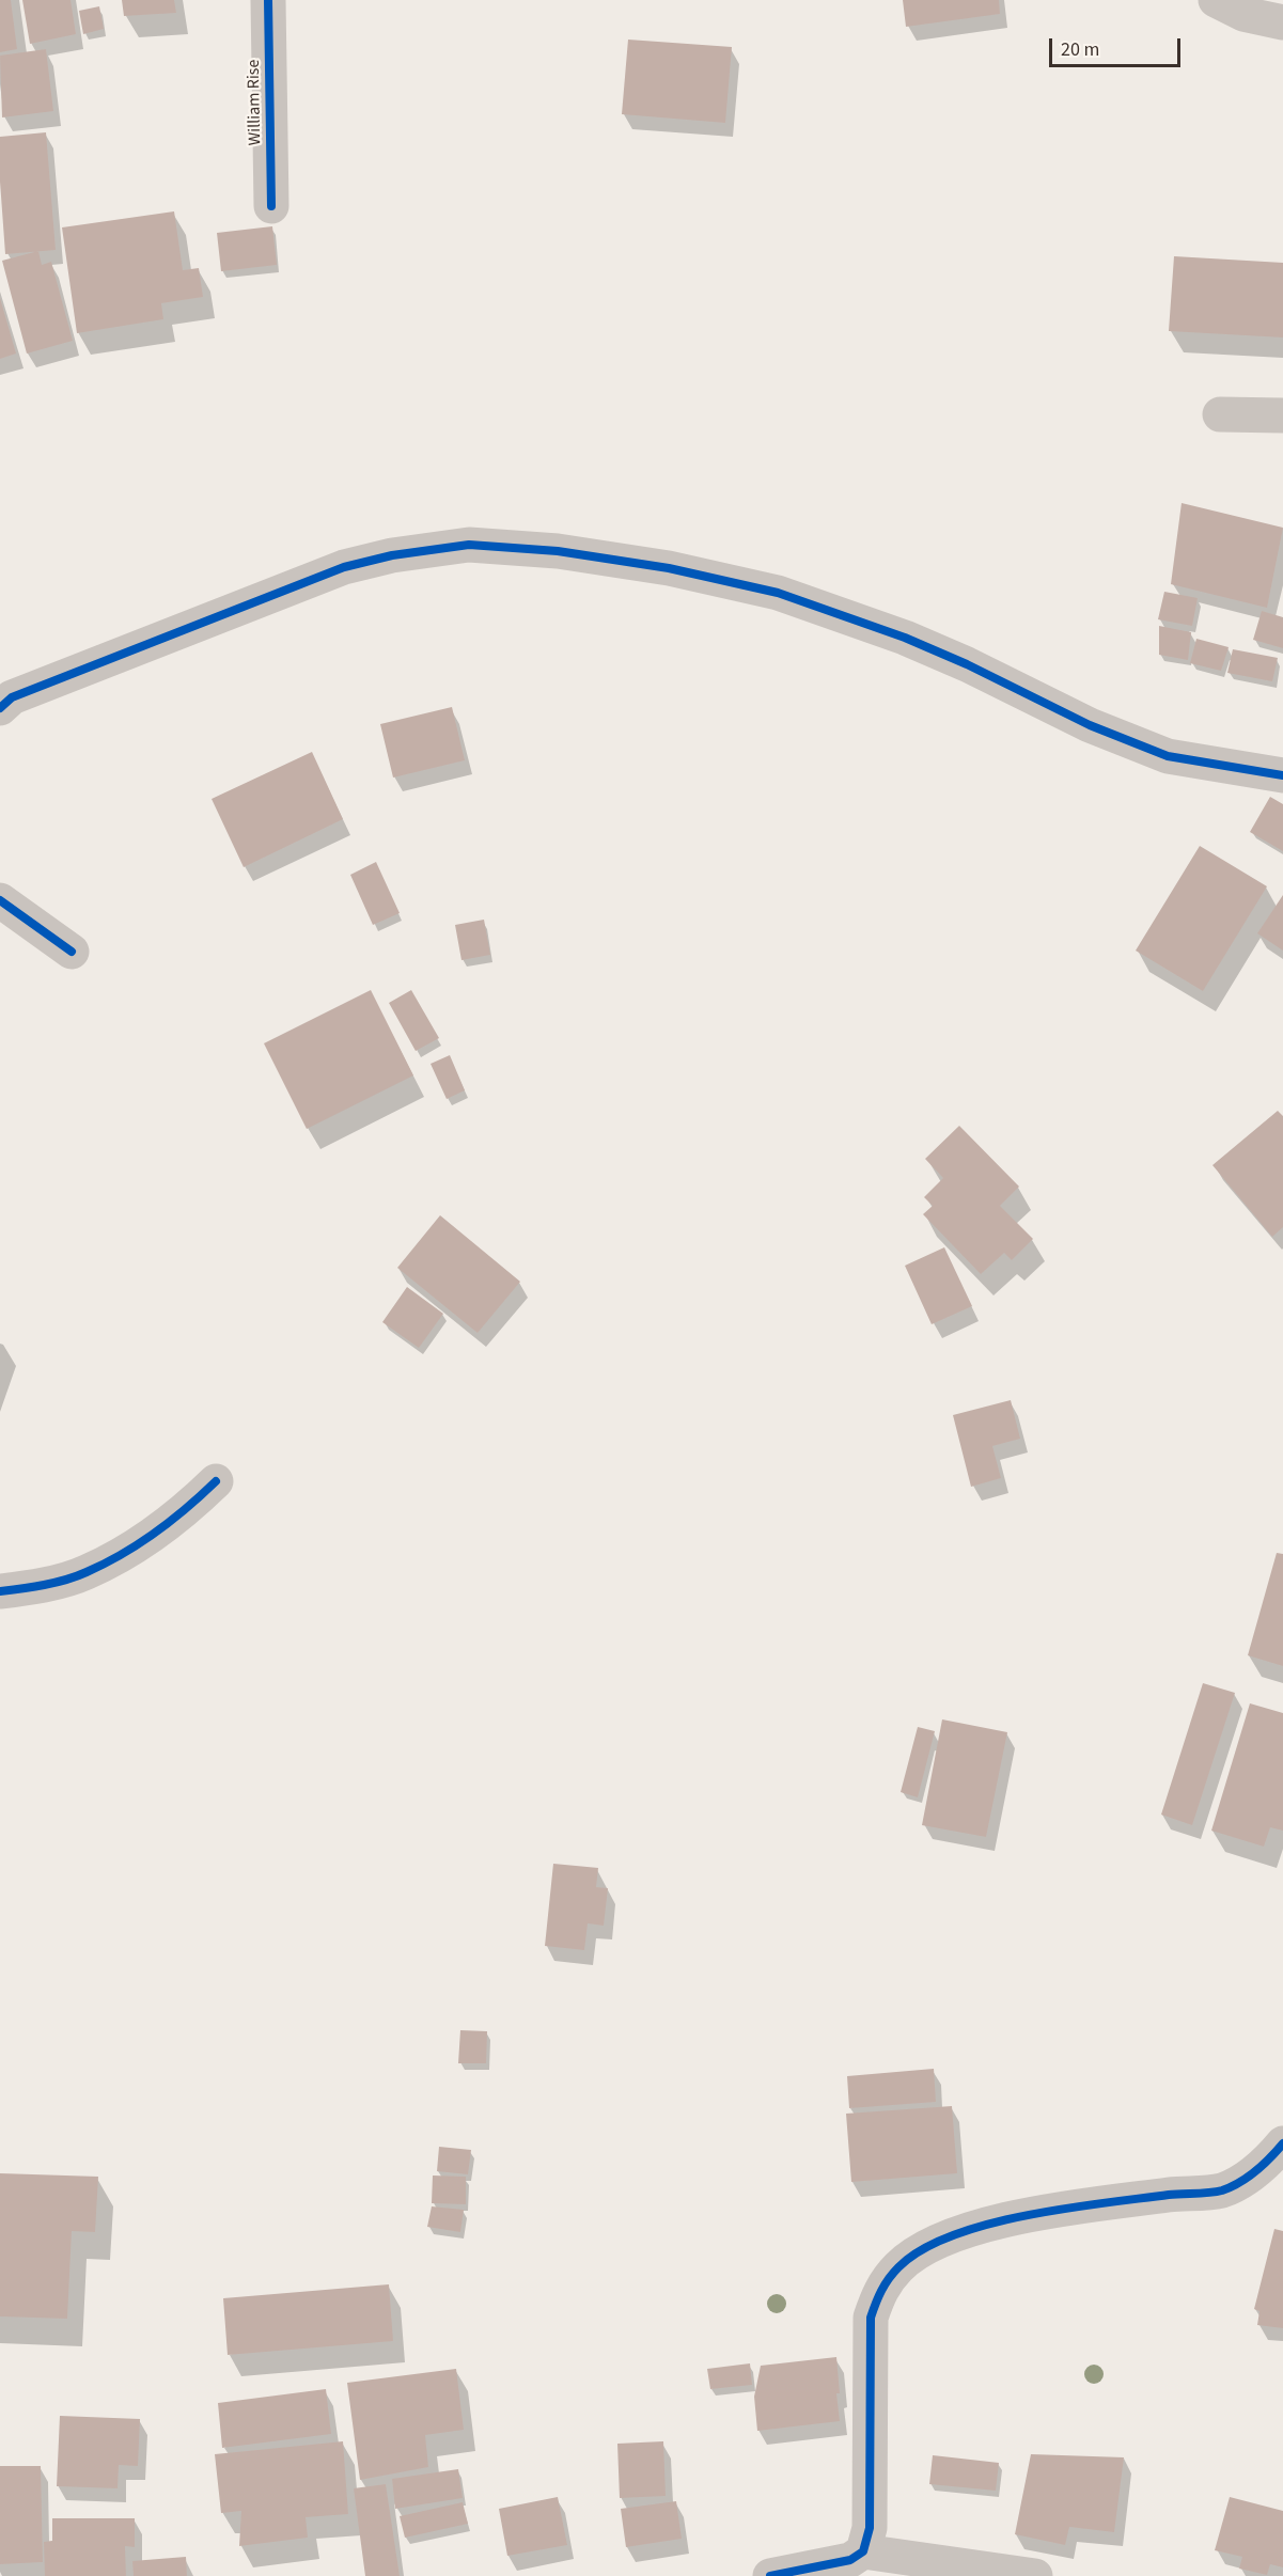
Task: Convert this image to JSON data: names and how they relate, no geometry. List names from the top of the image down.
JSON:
{
  "streets": {
    "street": ["William Rise"]
  },
  "scale_bar": "20 m"
}
